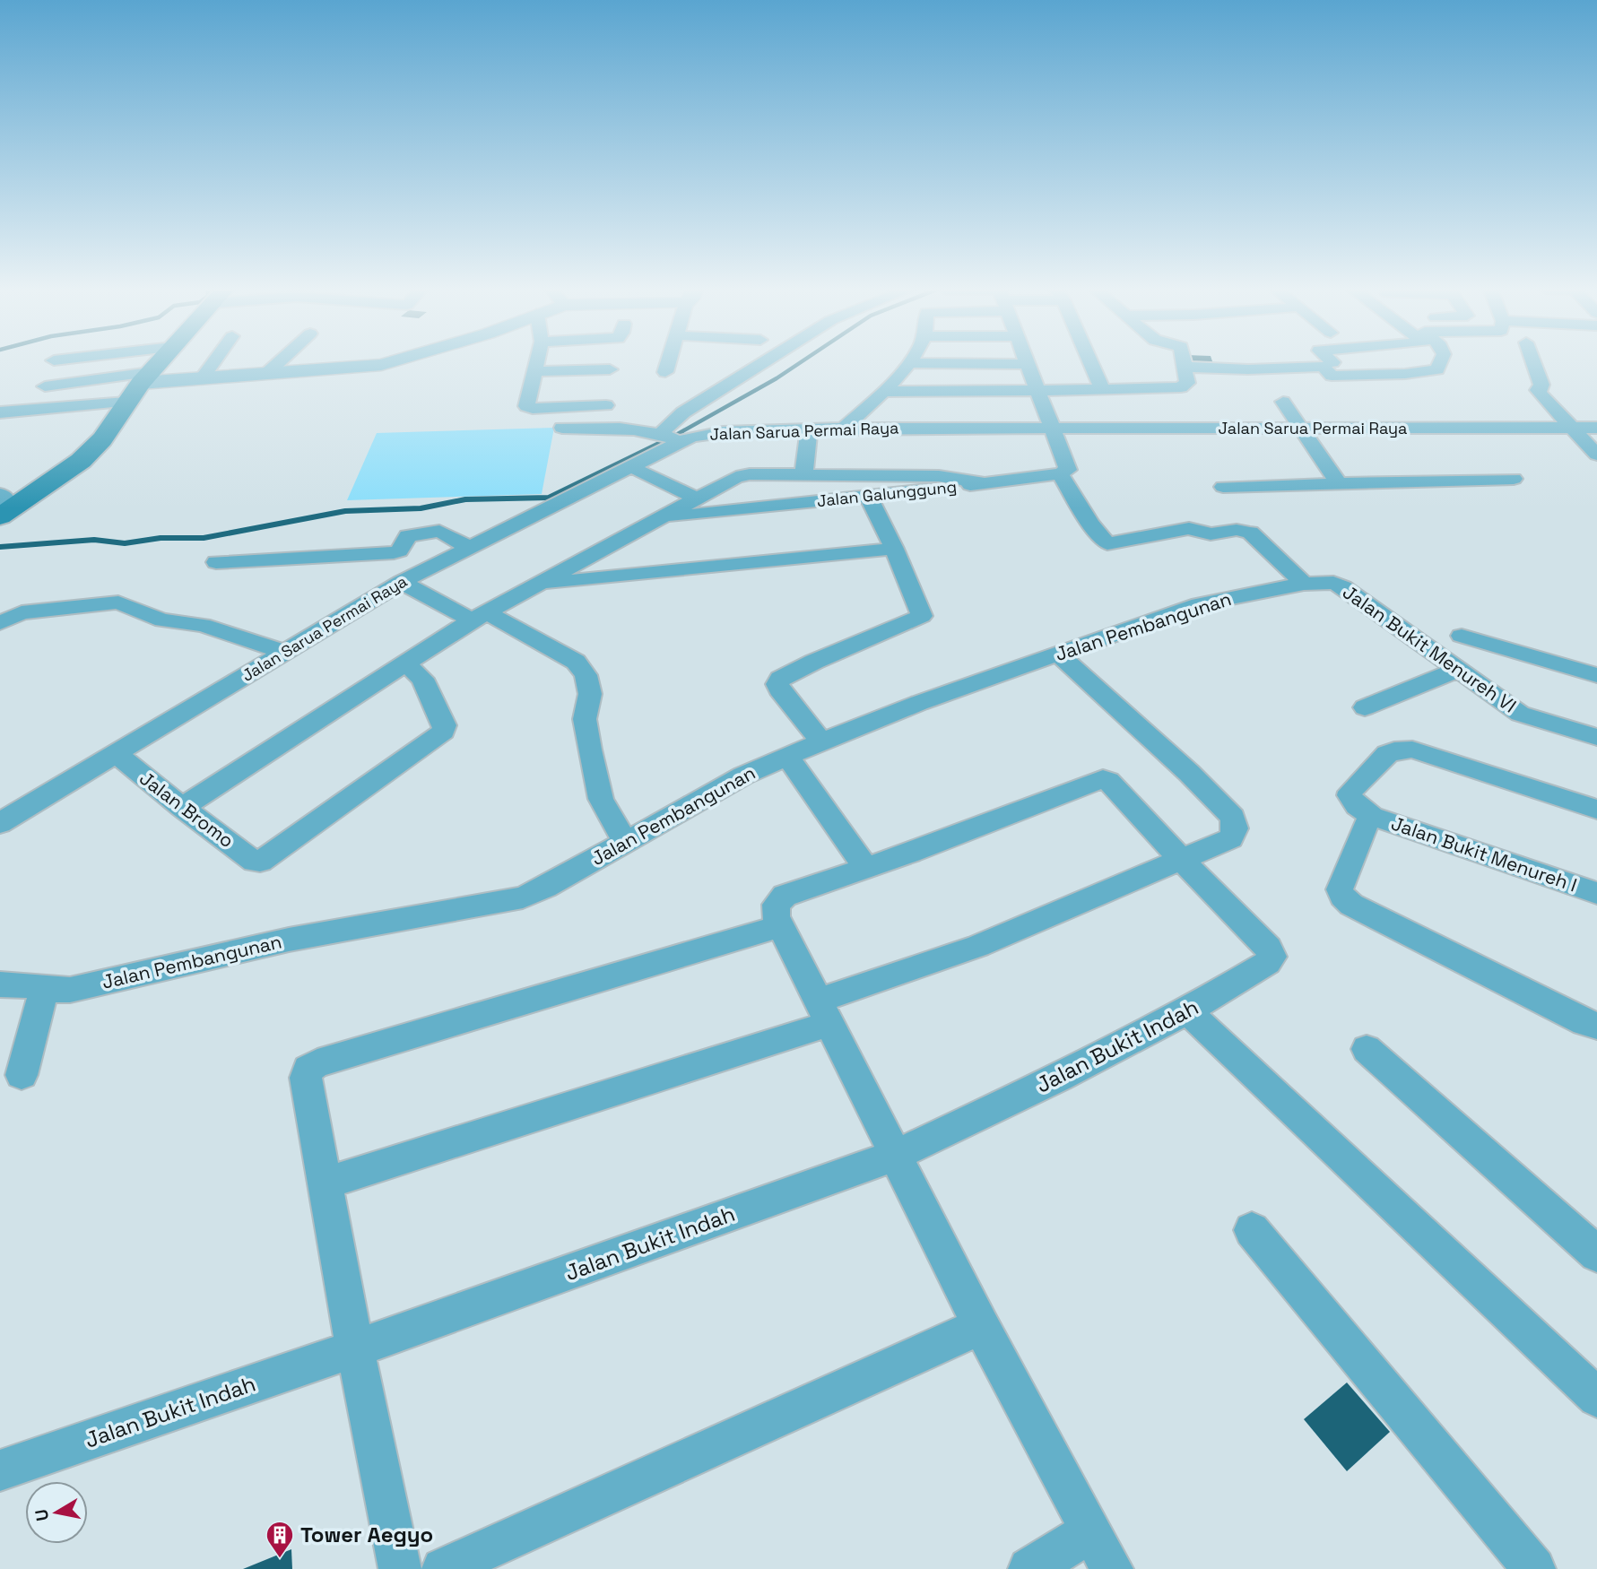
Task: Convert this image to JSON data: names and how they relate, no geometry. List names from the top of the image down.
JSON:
{
  "streets": {
    "street": [
      "Jalan Sarua Permai Raya",
      "Jalan Galunggung",
      "Jalan Pembangunan",
      "Jalan Bukit Menureh VI",
      "Jalan Bromo",
      "Jalan Bukit Menureh I",
      "Jalan Bukit Indah"
    ]
  },
  "crossings": [
    ["Jalan Sarua Permai Raya", "Jalan Bromo"],
    ["Jalan Pembangunan", "Jalan Bukit Menureh VI"]
  ],
  "places": {
    "building": ["Tower Aegyo"]
  },
  "north": "left"
}
